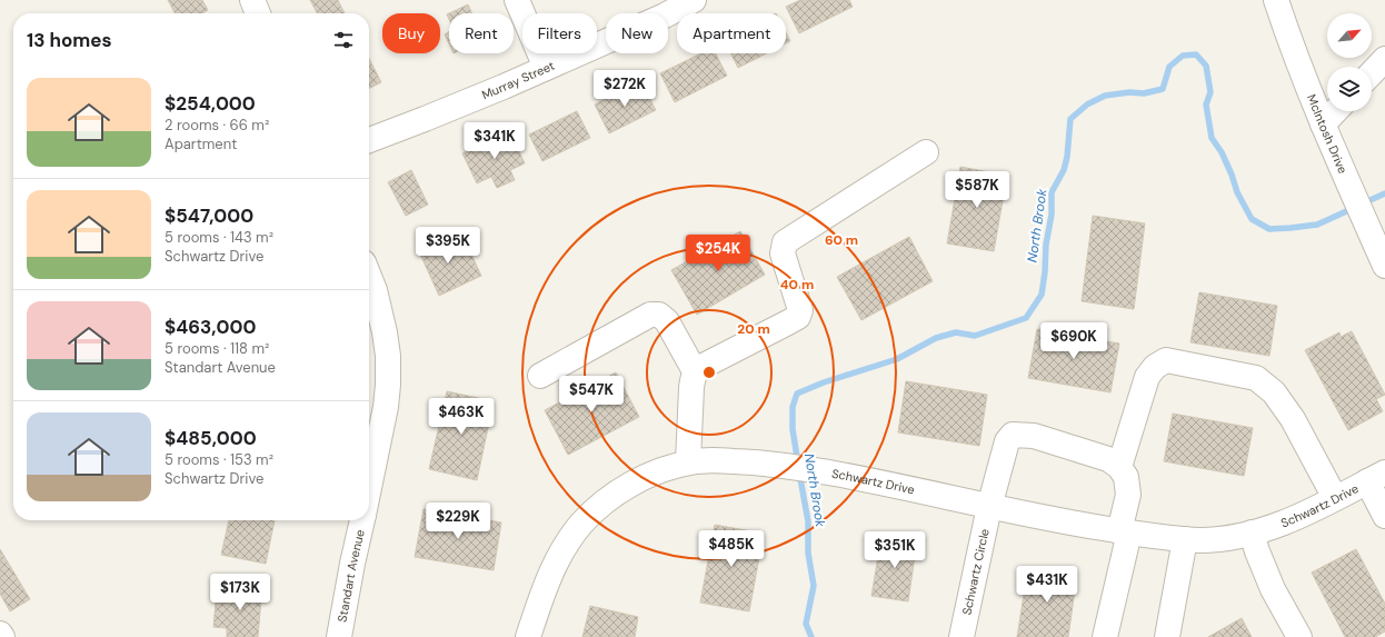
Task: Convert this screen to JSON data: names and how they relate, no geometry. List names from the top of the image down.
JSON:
{
  "streets": {
    "street": [
      "Murray Street",
      "McIntosh Drive",
      "Schwartz Drive",
      "Schwartz Circle",
      "Standart Avenue"
    ]
  },
  "crossings": [
    ["Schwartz Drive", "Schwartz Circle"]
  ],
  "water": ["North Brook"],
  "north": "top right",
  "page": {
    "chip": [
      "Buy",
      "Rent",
      "Filters",
      "New",
      "Apartment"
    ],
    "heading": "13 homes",
    "list": [
      {
        "name": "$254,000",
        "note": "2 rooms · 66 m² · Apartment"
      },
      {
        "name": "$547,000",
        "note": "5 rooms · 143 m² · Schwartz Drive"
      },
      {
        "name": "$463,000",
        "note": "5 rooms · 118 m² · Standart Avenue"
      },
      {
        "name": "$485,000",
        "note": "5 rooms · 153 m² · Schwartz Drive"
      }
    ],
    "price": [
      "$272K",
      "$341K",
      "$587K",
      "$395K",
      "$254K",
      "$690K",
      "$547K",
      "$463K",
      "$229K",
      "$485K",
      "$351K",
      "$431K",
      "$173K"
    ]
  },
  "rings": ["60 m", "40 m", "20 m"]
}
